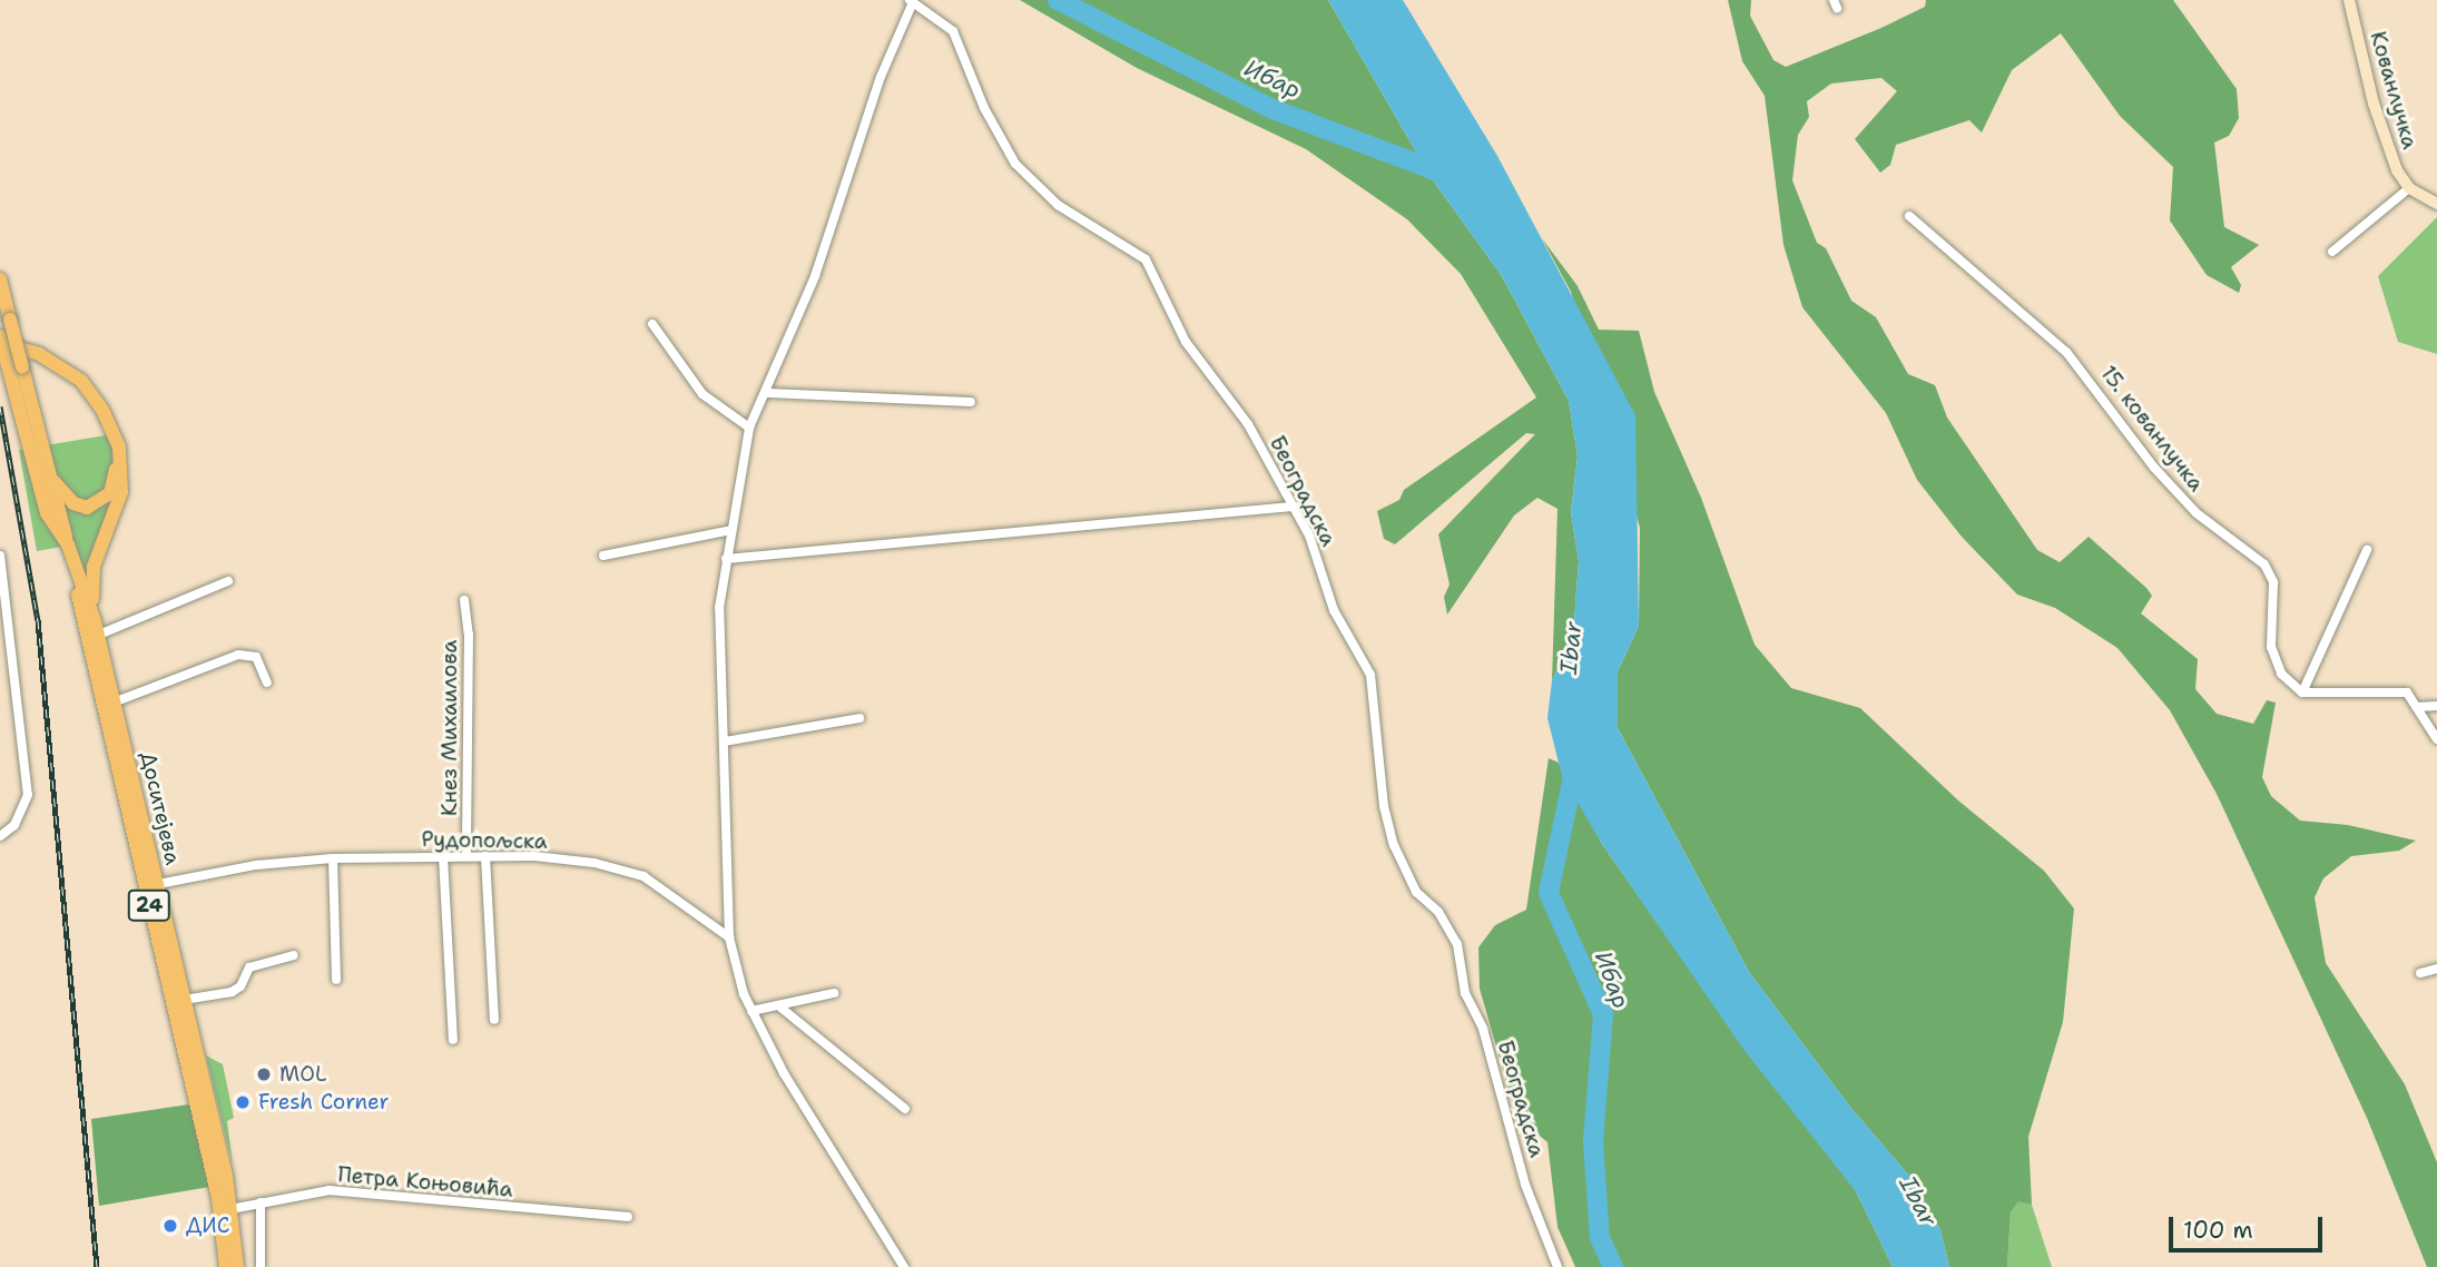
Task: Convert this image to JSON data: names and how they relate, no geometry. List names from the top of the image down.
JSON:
{
  "streets": {
    "main road": ["Доситејева", "24"],
    "street": [
      "Кованлучка",
      "15. кованлучка",
      "Београдска",
      "Кнез Михаилова",
      "Рудопољска",
      "Петра Коњовића"
    ]
  },
  "crossings": [
    ["Кнез Михаилова", "Рудопољска"],
    ["Доситејева", "Рудопољска"],
    ["Доситејева", "Петра Коњовића"]
  ],
  "water": ["Ибар", "Ibar"],
  "places": ["MOL", "Fresh Corner", "ДИС"],
  "scale_bar": "100 m"
}
